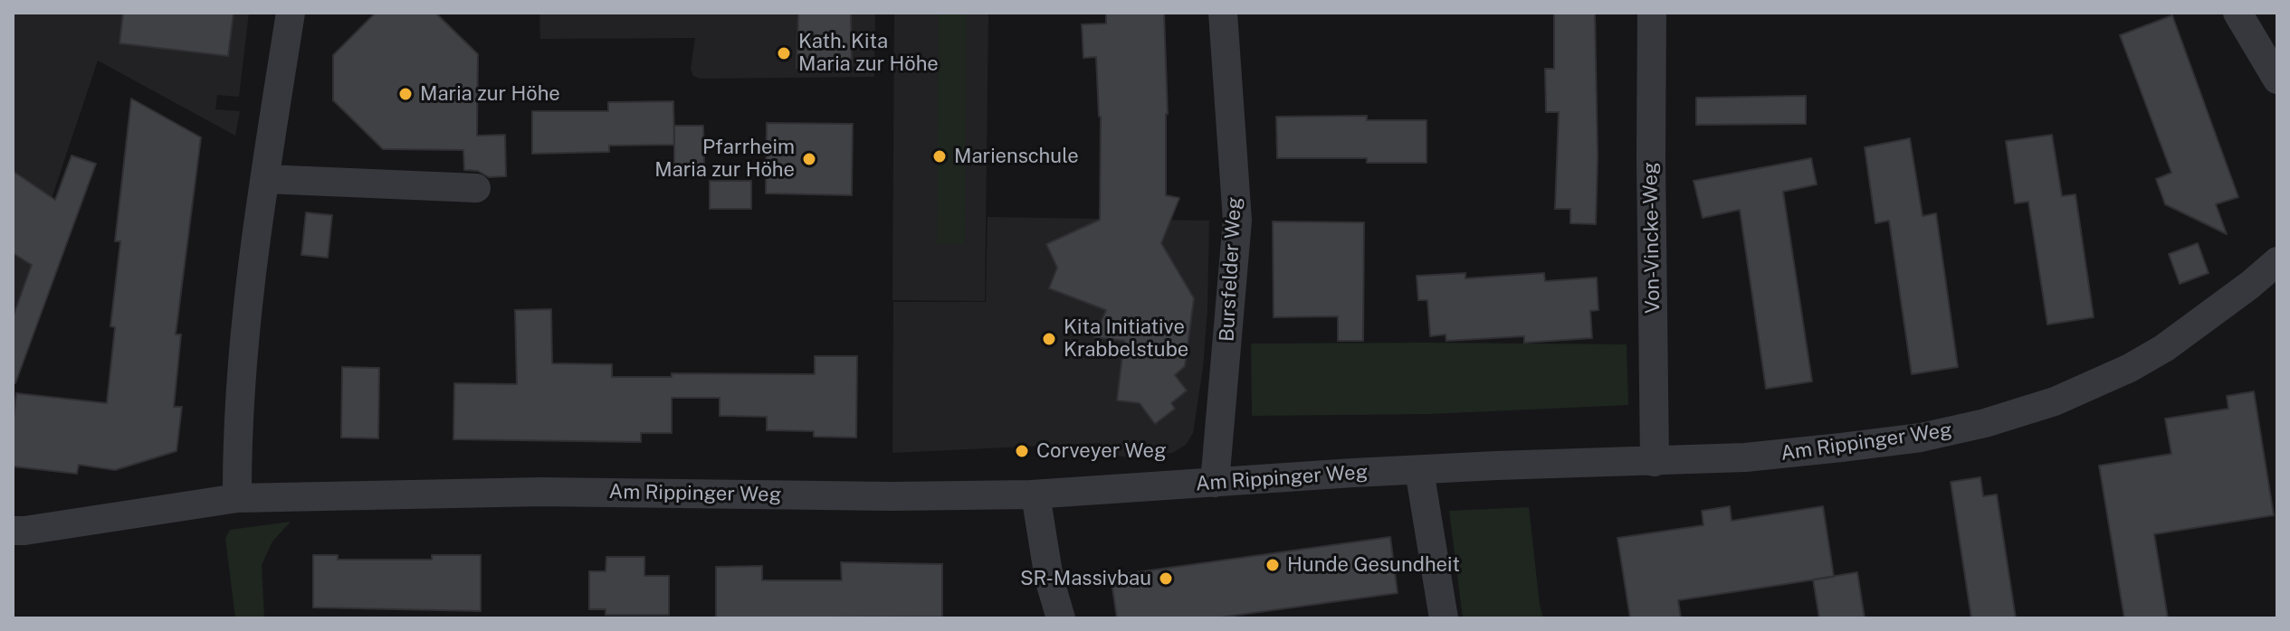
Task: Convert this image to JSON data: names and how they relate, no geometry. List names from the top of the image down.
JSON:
{
  "streets": {
    "street": ["Von-Vincke-Weg", "Bursfelder Weg", "Am Rippinger Weg"]
  },
  "crossings": [
    ["Von-Vincke-Weg", "Am Rippinger Weg"],
    ["Bursfelder Weg", "Am Rippinger Weg"]
  ],
  "places": [
    "Kath. Kita Maria zur Höhe",
    "Maria zur Höhe",
    "Marienschule",
    "Pfarrheim Maria zur Höhe",
    "Kita Initiative Krabbelstube",
    "Corveyer Weg",
    "Hunde Gesundheit",
    "SR-Massivbau"
  ]
}
